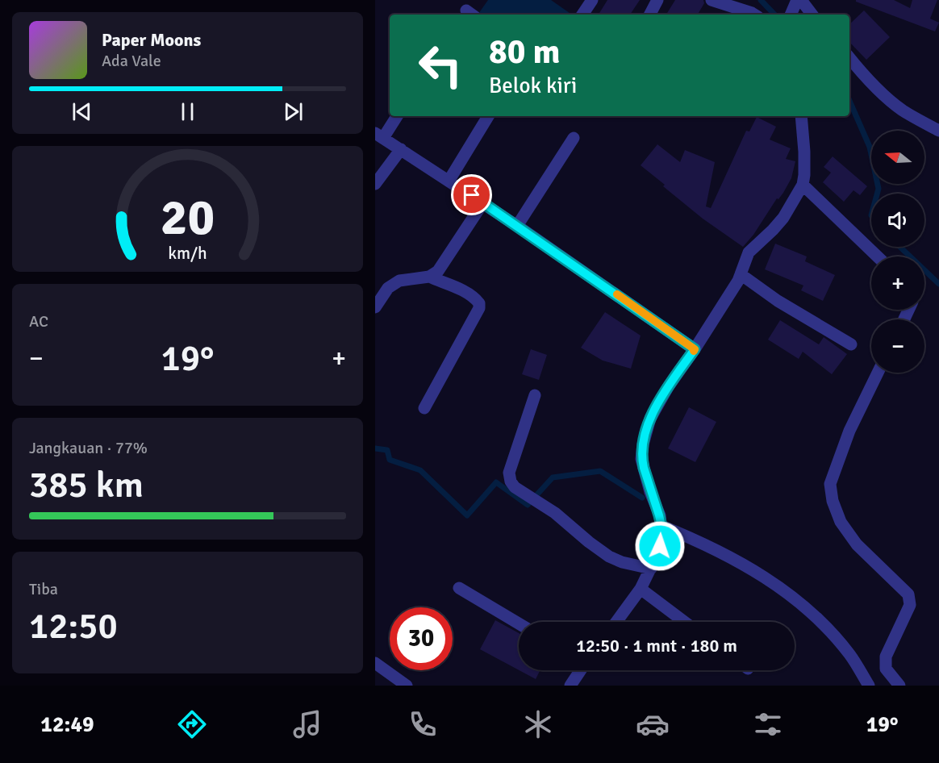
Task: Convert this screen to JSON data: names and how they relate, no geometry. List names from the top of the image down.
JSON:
{
  "north": "left",
  "page": {
    "turn": ["80 m", "Belok kiri"],
    "song": ["Paper Moons", "Ada Vale"],
    "map_buttons": ["+", "−"],
    "tile": [
      "AC",
      ["Jangkauan · 77%", "385 km"],
      ["Tiba", "12:50"]
    ],
    "heat": ["−", "19°", "+"],
    "limit": "30",
    "trip": "12:50 · 1 mnt · 180 m",
    "tabs": ["12:49", "19°"],
    "gauge": ["20", "km/h"]
  }
}
